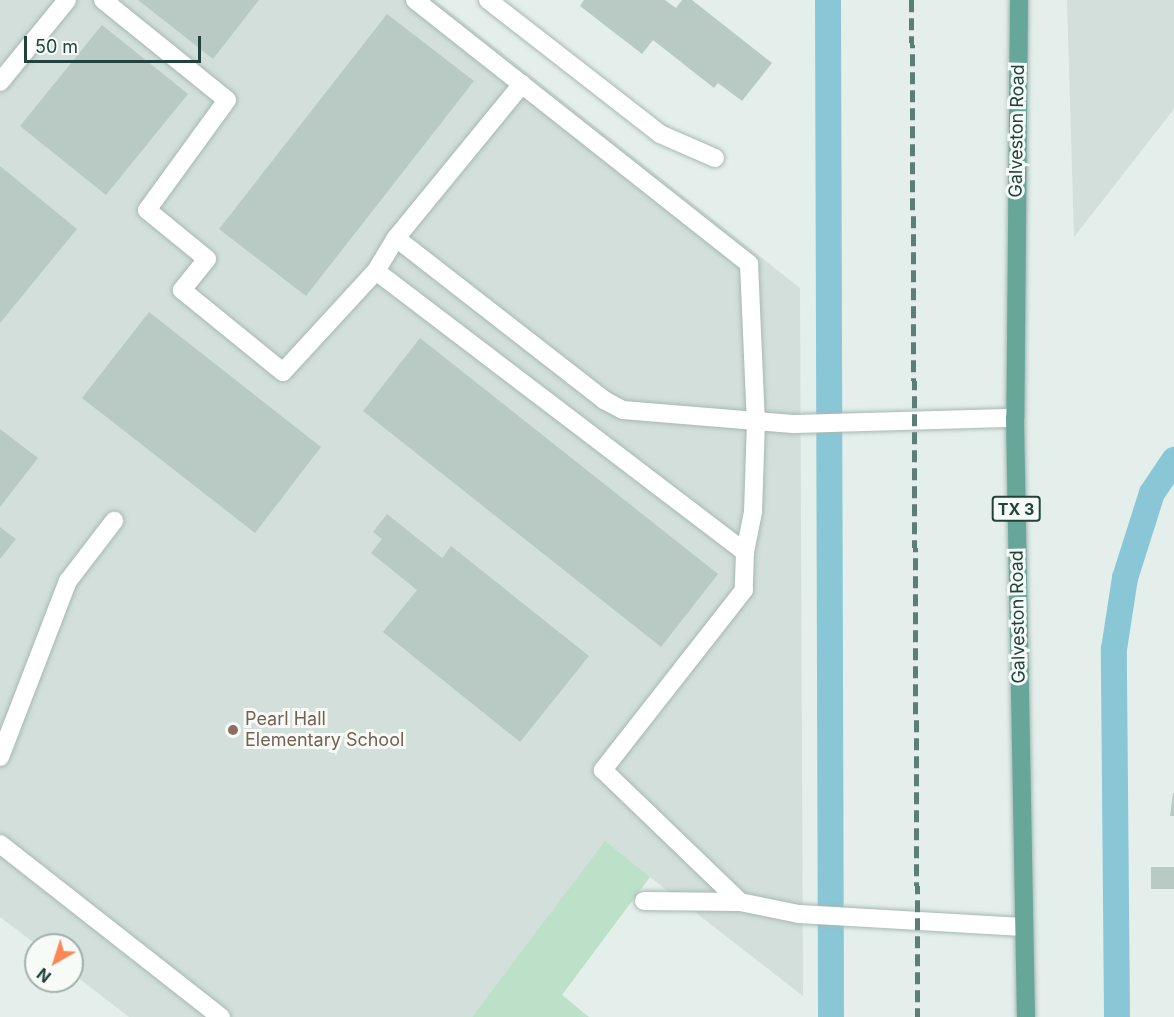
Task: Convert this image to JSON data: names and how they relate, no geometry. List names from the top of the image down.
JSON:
{
  "streets": {
    "main road": ["Galveston Road", "TX 3"]
  },
  "places": ["Pearl Hall Elementary School"],
  "scale_bar": "50 m",
  "north": "bottom left"
}
